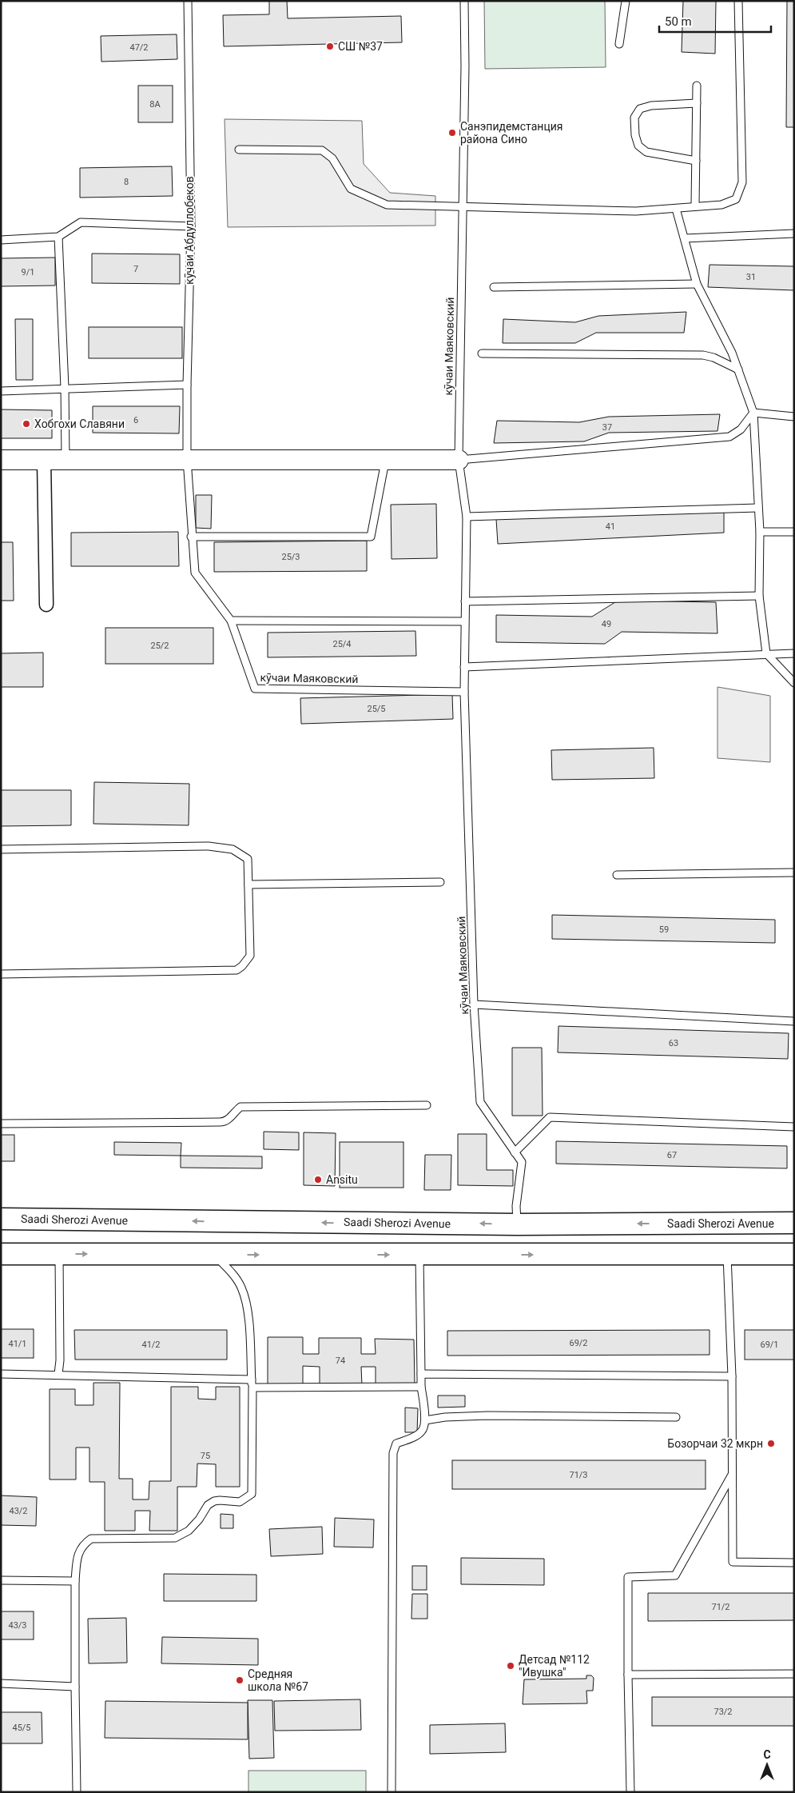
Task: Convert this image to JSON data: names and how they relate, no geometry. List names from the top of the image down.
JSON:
{
  "streets": {
    "main road": ["Saadi Sherozi Avenue"],
    "lane": ["кӯчаи Абдуллобеков", "кӯчаи Маяковский"]
  },
  "crossings": [
    ["кӯчаи Абдуллобеков", "кӯчаи Маяковский"],
    ["кӯчаи Маяковский", "Saadi Sherozi Avenue"]
  ],
  "places": [
    "СШ №37",
    "Санэпидемстанция района Сино",
    "Хобгохи Славяни",
    "Ansitu",
    "Бозорчаи 32 мкрн",
    "Детсад №112 \"Ивушка\"",
    "Средняя школа №67"
  ],
  "house_numbers": [
    "47/2",
    "8А",
    "8",
    "7",
    "9/1",
    "31",
    "6",
    "37",
    "41",
    "25/3",
    "49",
    "25/4",
    "25/2",
    "25/5",
    "59",
    "63",
    "67",
    "69/2",
    "41/1",
    "41/2",
    "69/1",
    "74",
    "75",
    "71/3",
    "43/2",
    "71/2",
    "43/3",
    "73/2",
    "45/5"
  ],
  "scale_bar": "50 m",
  "north": "top"
}
